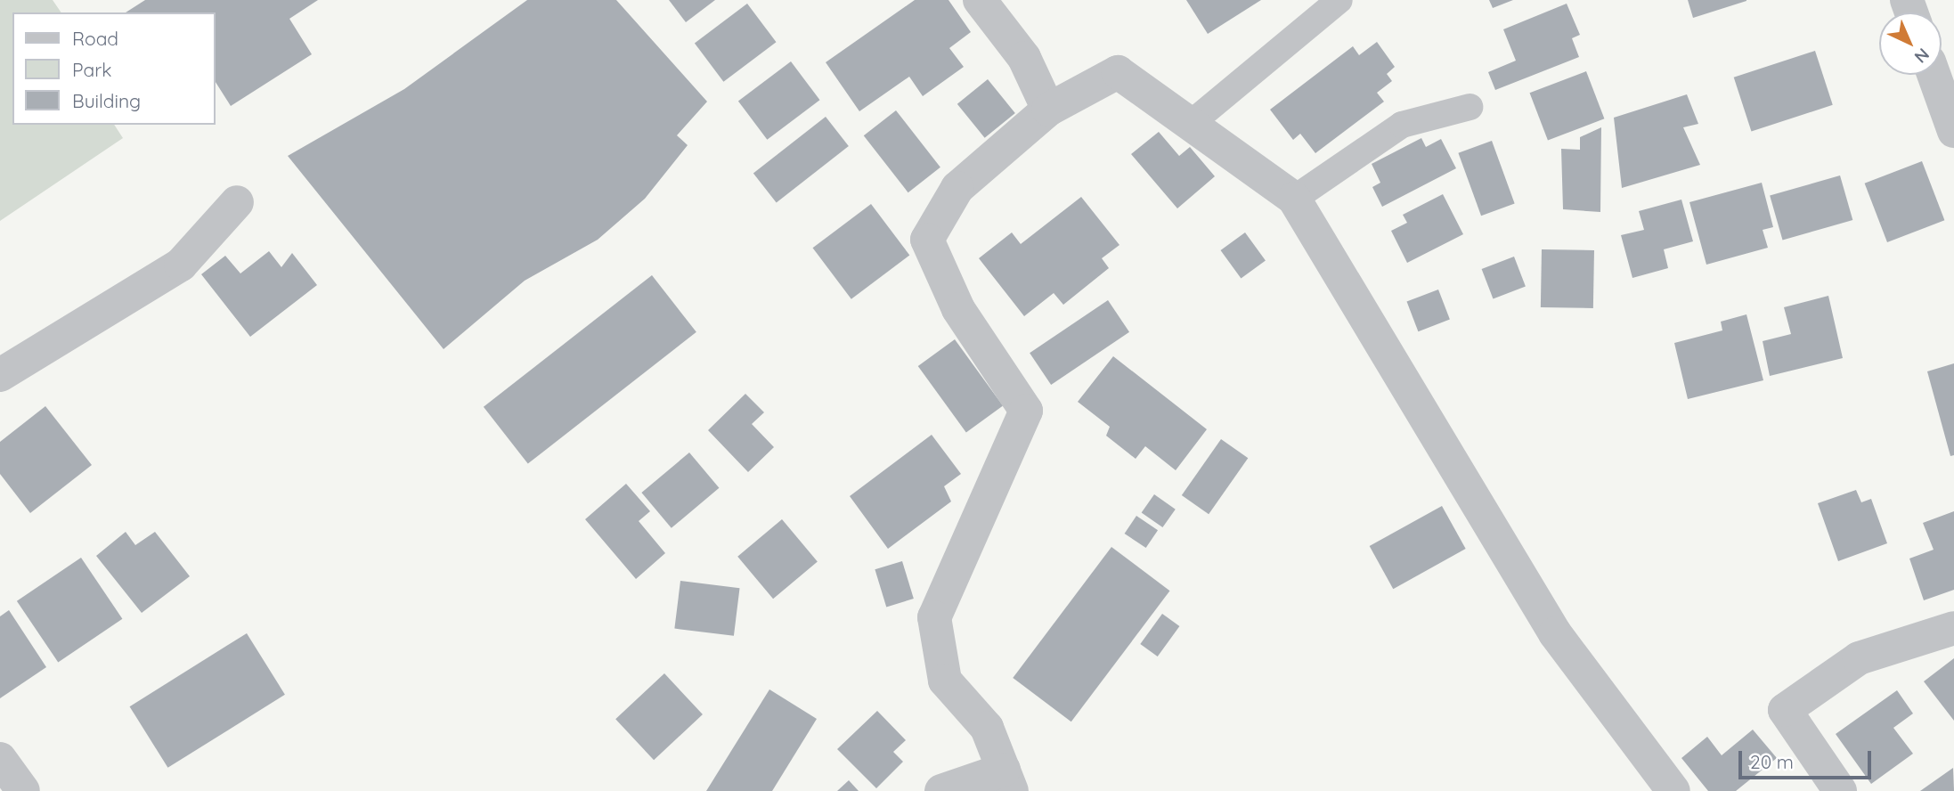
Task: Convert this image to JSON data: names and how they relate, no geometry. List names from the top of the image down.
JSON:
{
  "legend": ["Road", "Park", "Building"],
  "scale_bar": "20 m",
  "north": "bottom right"
}
